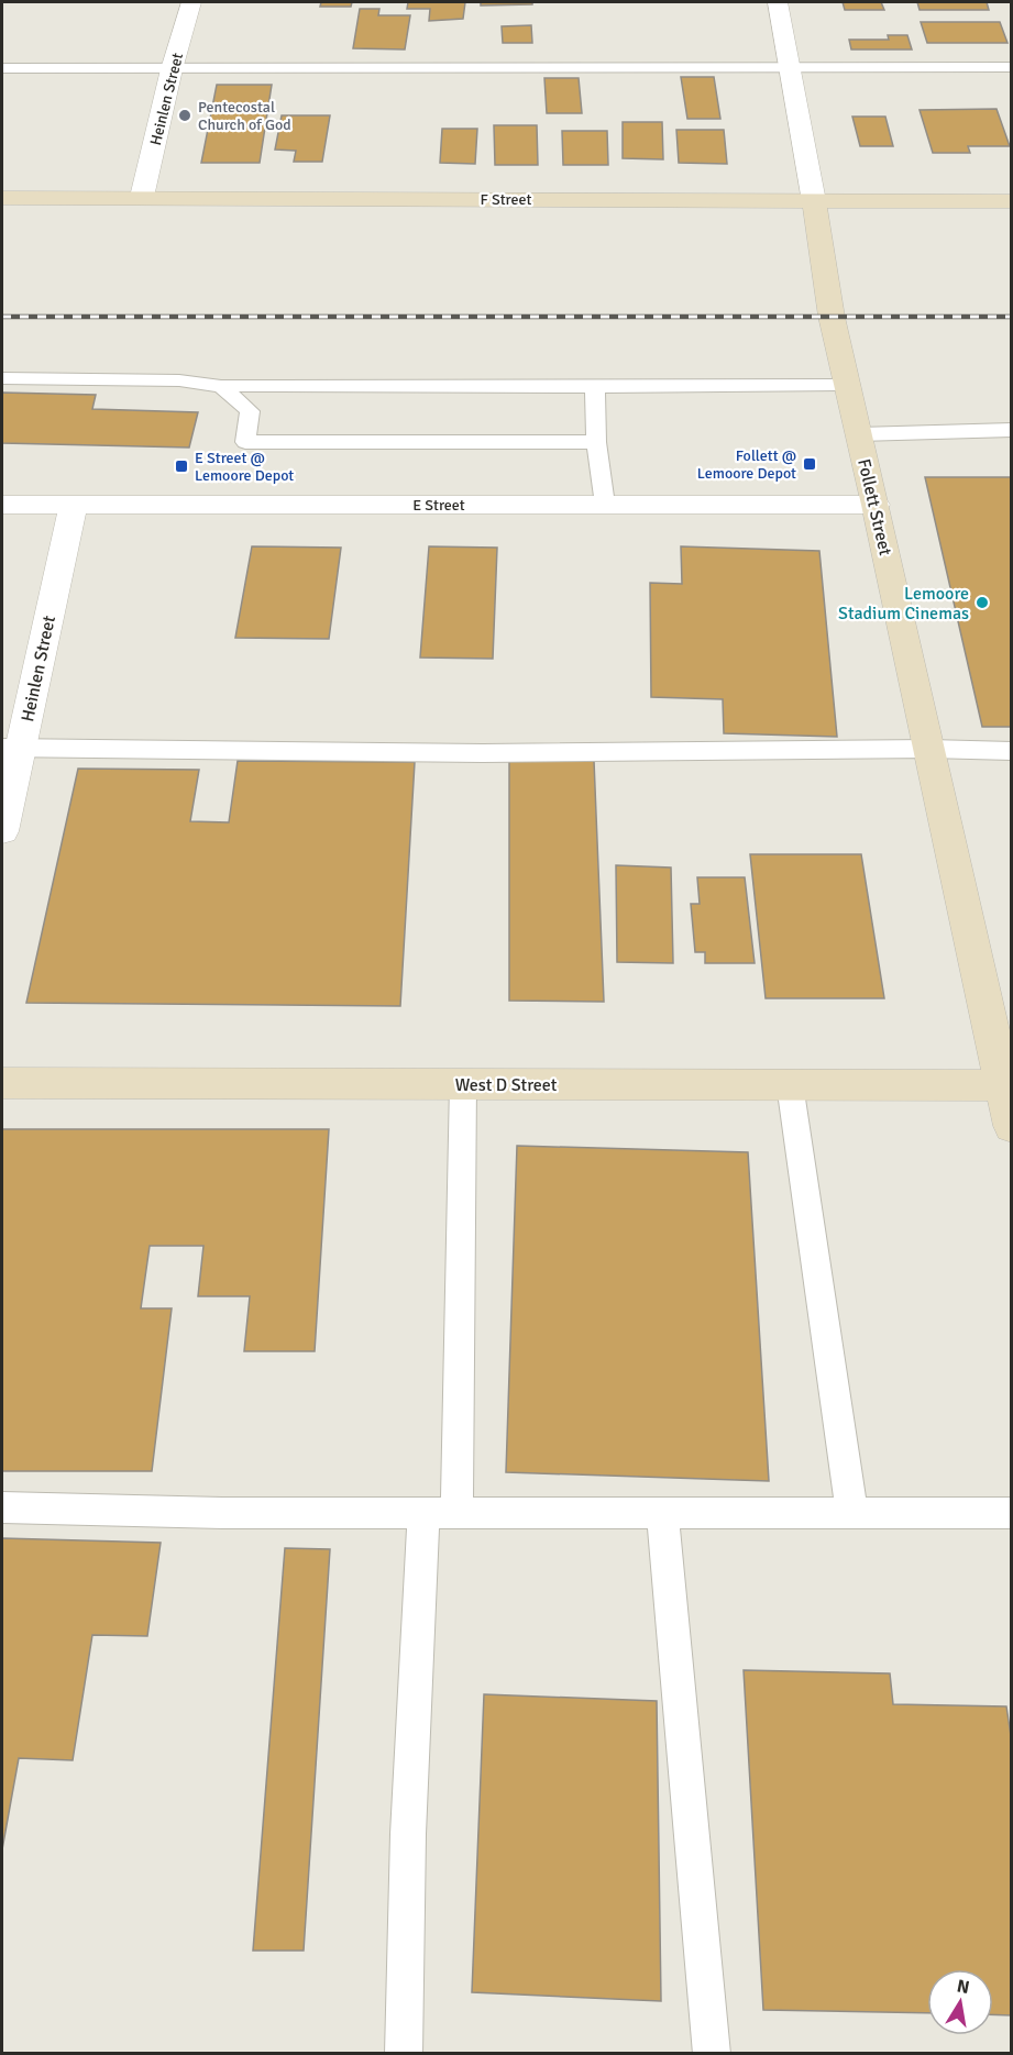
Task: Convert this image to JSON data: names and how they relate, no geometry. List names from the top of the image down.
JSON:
{
  "streets": {
    "street": [
      "Heinlen Street",
      "F Street",
      "E Street",
      "Follett Street",
      "West D Street"
    ]
  },
  "crossings": [
    ["Heinlen Street", "F Street"],
    ["Heinlen Street", "E Street"],
    ["F Street", "Follett Street"],
    ["E Street", "Follett Street"],
    ["Follett Street", "West D Street"]
  ],
  "places": {
    "other": ["Pentecostal Church of God", "Lemoore Stadium Cinemas"],
    "transit": ["Follett @ Lemoore Depot", "E Street @ Lemoore Depot"]
  },
  "north": "top"
}
